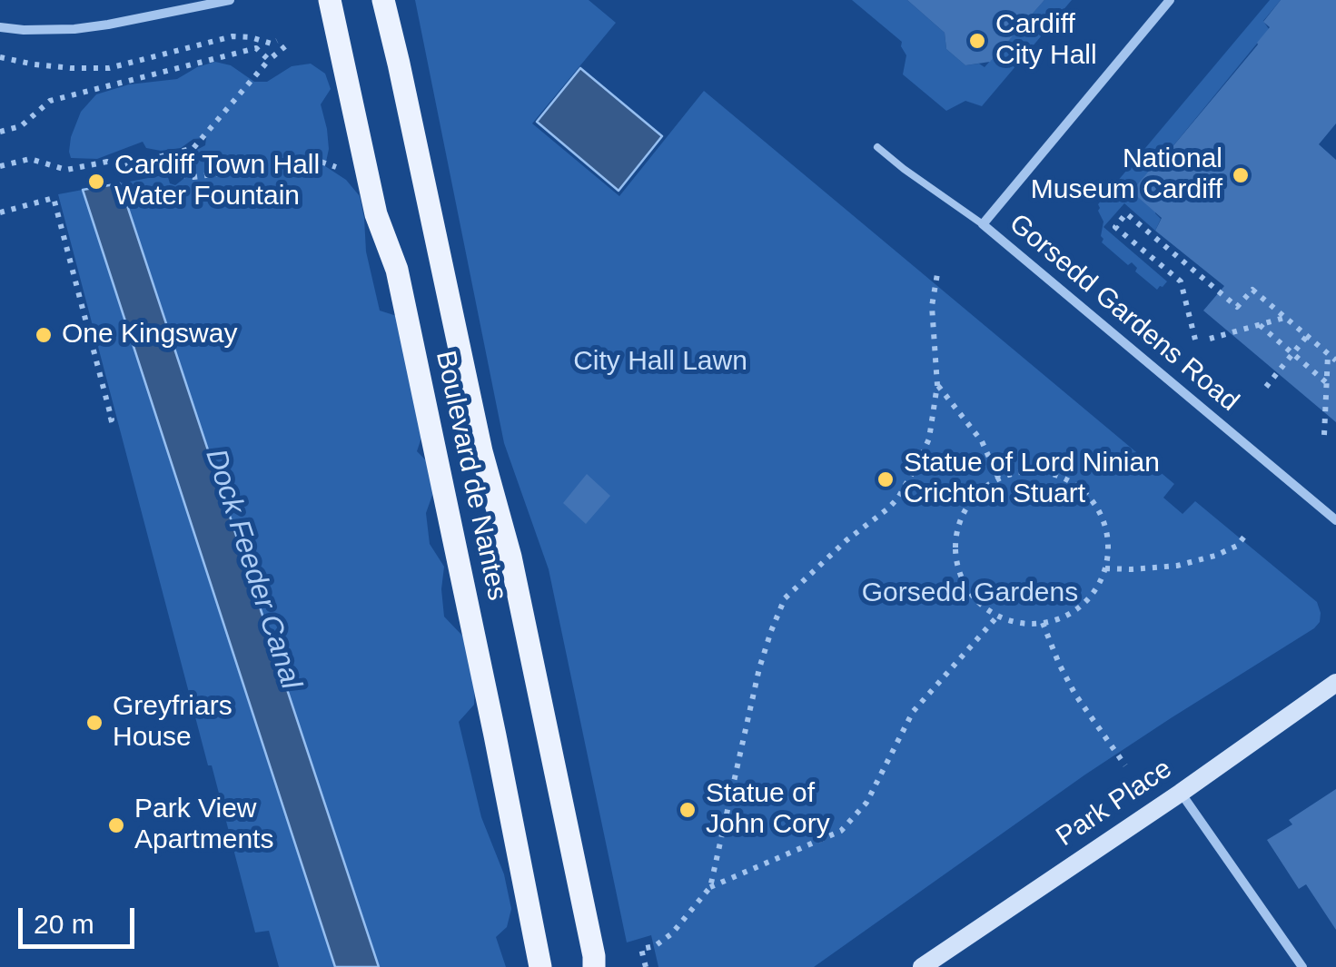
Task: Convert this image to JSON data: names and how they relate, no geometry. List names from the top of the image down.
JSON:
{
  "streets": {
    "main road": ["Boulevard de Nantes"],
    "street": ["Gorsedd Gardens Road", "Park Place"]
  },
  "water": ["Dock Feeder Canal"],
  "parks": ["City Hall Lawn", "Gorsedd Gardens"],
  "places": [
    "Cardiff City Hall",
    "National Museum Cardiff",
    "Cardiff Town Hall Water Fountain",
    "One Kingsway",
    "Statue of Lord Ninian Crichton Stuart",
    "Greyfriars House",
    "Statue of John Cory",
    "Park View Apartments"
  ],
  "scale_bar": "20 m"
}
